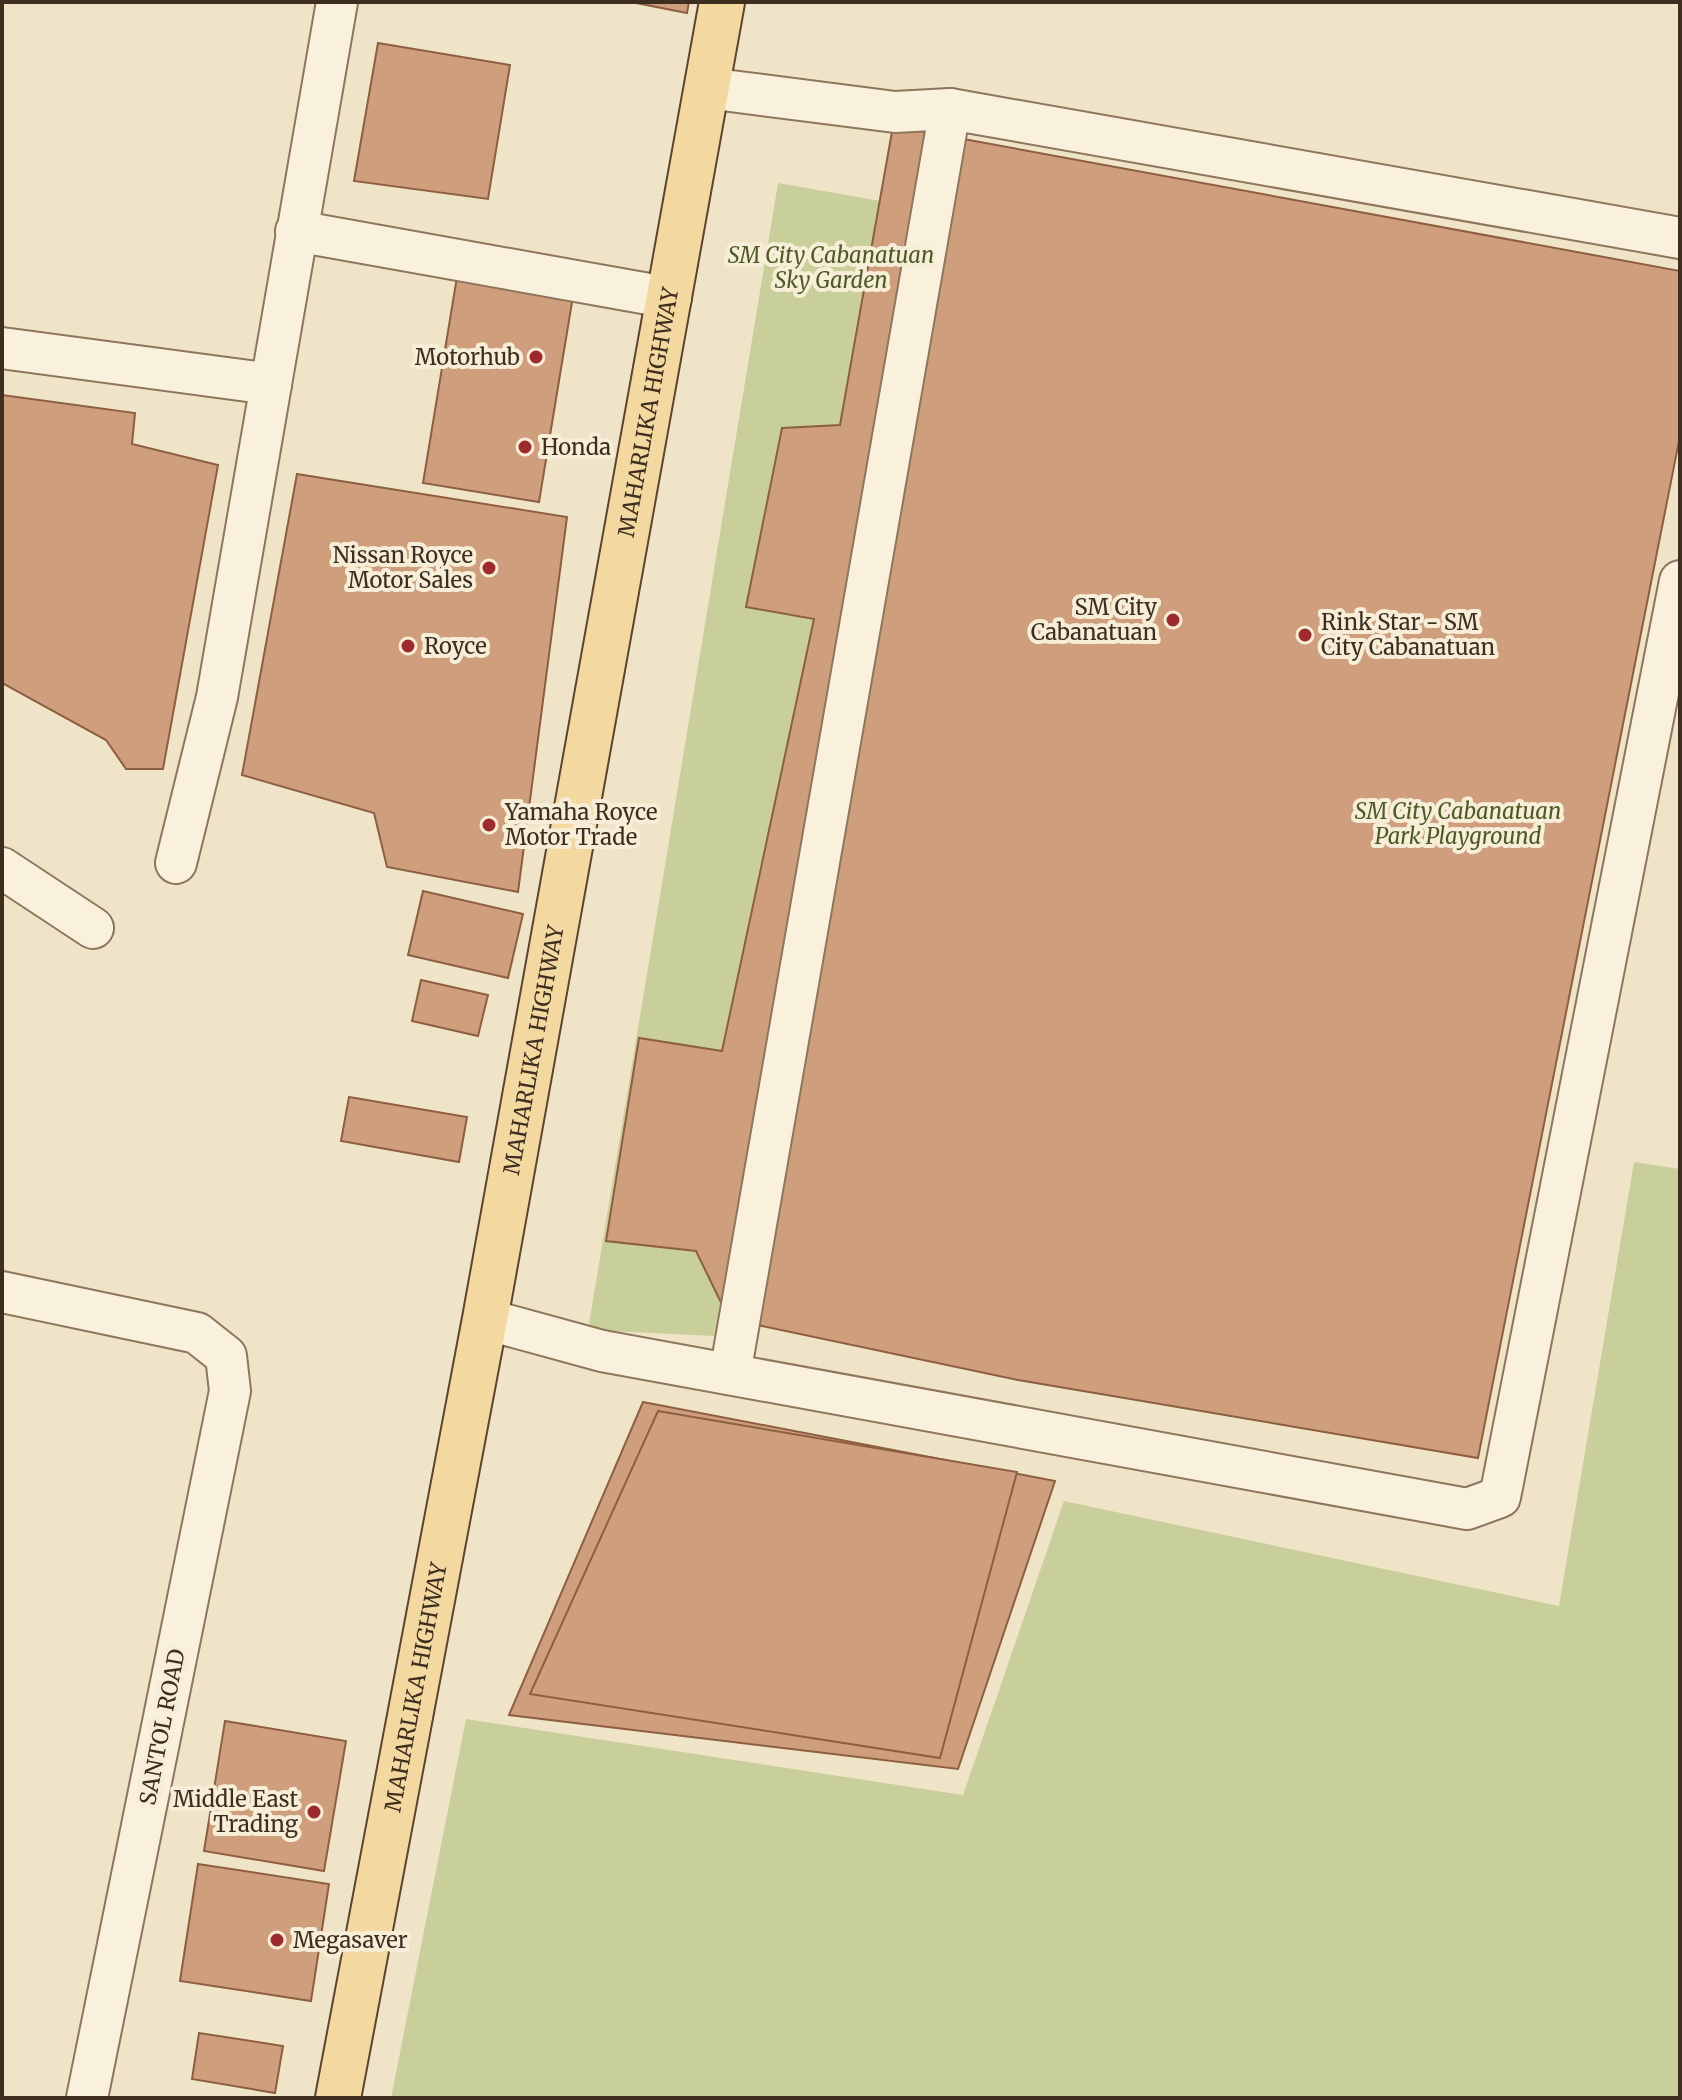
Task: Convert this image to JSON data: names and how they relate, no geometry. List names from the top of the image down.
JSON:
{
  "streets": {
    "main road": ["MAHARLIKA HIGHWAY"],
    "street": ["SANTOL ROAD"]
  },
  "parks": ["SM City Cabanatuan Sky Garden", "SM City Cabanatuan Park Playground"],
  "places": [
    "Motorhub",
    "Honda",
    "Nissan Royce Motor Sales",
    "SM City Cabanatuan",
    "Rink Star - SM City Cabanatuan",
    "Royce",
    "Yamaha Royce Motor Trade",
    "Middle East Trading",
    "Megasaver"
  ]
}
